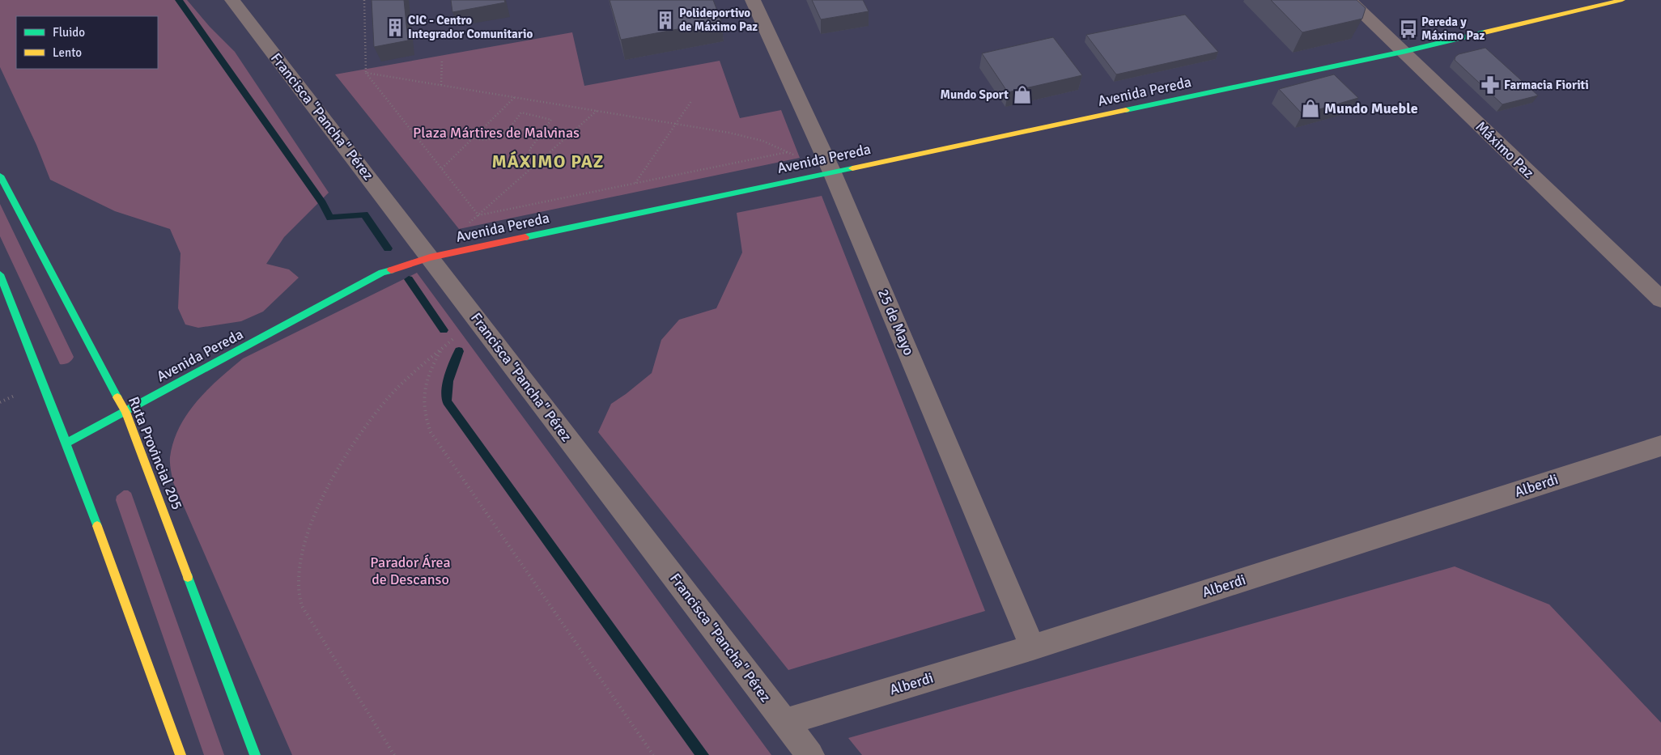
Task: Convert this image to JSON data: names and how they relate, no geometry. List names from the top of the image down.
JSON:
{
  "streets": {
    "street": [
      "Avenida Pereda",
      "Francisca \"Pancha\" Pérez",
      "Máximo Paz",
      "25 de Mayo",
      "Ruta Provincial 205",
      "Alberdi"
    ]
  },
  "crossings": [
    ["Avenida Pereda", "Francisca \"Pancha\" Pérez"],
    ["Avenida Pereda", "Máximo Paz"],
    ["Avenida Pereda", "25 de Mayo"],
    ["Avenida Pereda", "Ruta Provincial 205"],
    ["Francisca \"Pancha\" Pérez", "Alberdi"],
    ["25 de Mayo", "Alberdi"]
  ],
  "districts": ["MÁXIMO PAZ"],
  "parks": ["Plaza Mártires de Malvinas", "Parador Área de Descanso"],
  "places": {
    "building": ["Polideportivo de Máximo Paz", "CIC - Centro Integrador Comunitario"],
    "bus stop": ["Pereda y Máximo Paz"],
    "pharmacy": ["Farmacia Fioriti"],
    "shop": ["Mundo Sport", "Mundo Mueble"]
  },
  "legend": ["Fluido", "Lento"]
}
